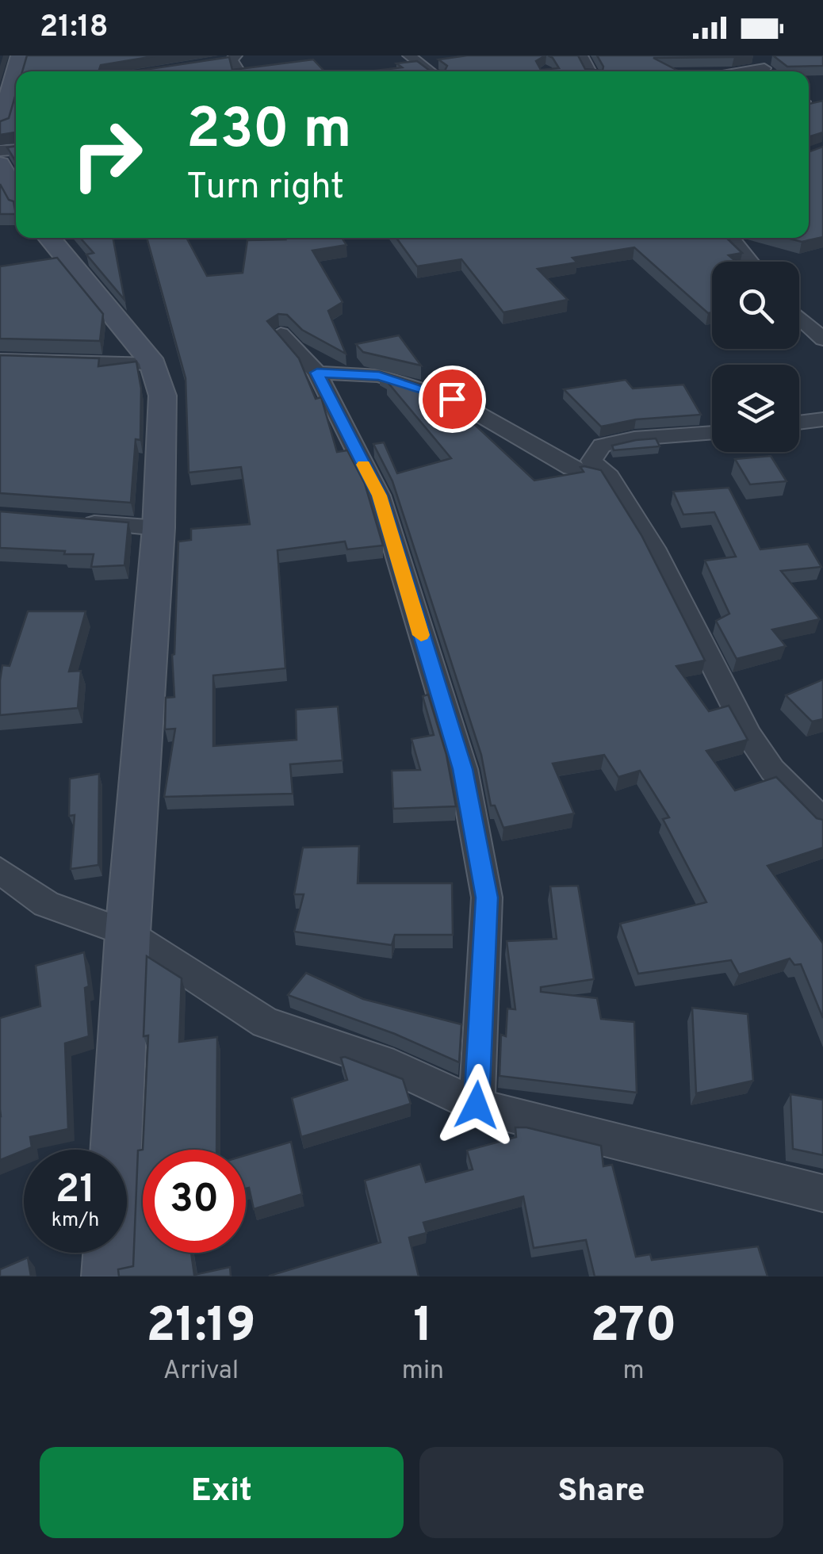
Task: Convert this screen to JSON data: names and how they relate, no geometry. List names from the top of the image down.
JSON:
{
  "page": {
    "status": "21:18",
    "turn": ["230 m", "Turn right"],
    "speed": "21 km/h",
    "limit": "30",
    "eta": [
      "21:19",
      "Arrival",
      "1",
      "min",
      "270",
      "m"
    ],
    "buttons": ["Exit", "Share"]
  }
}
